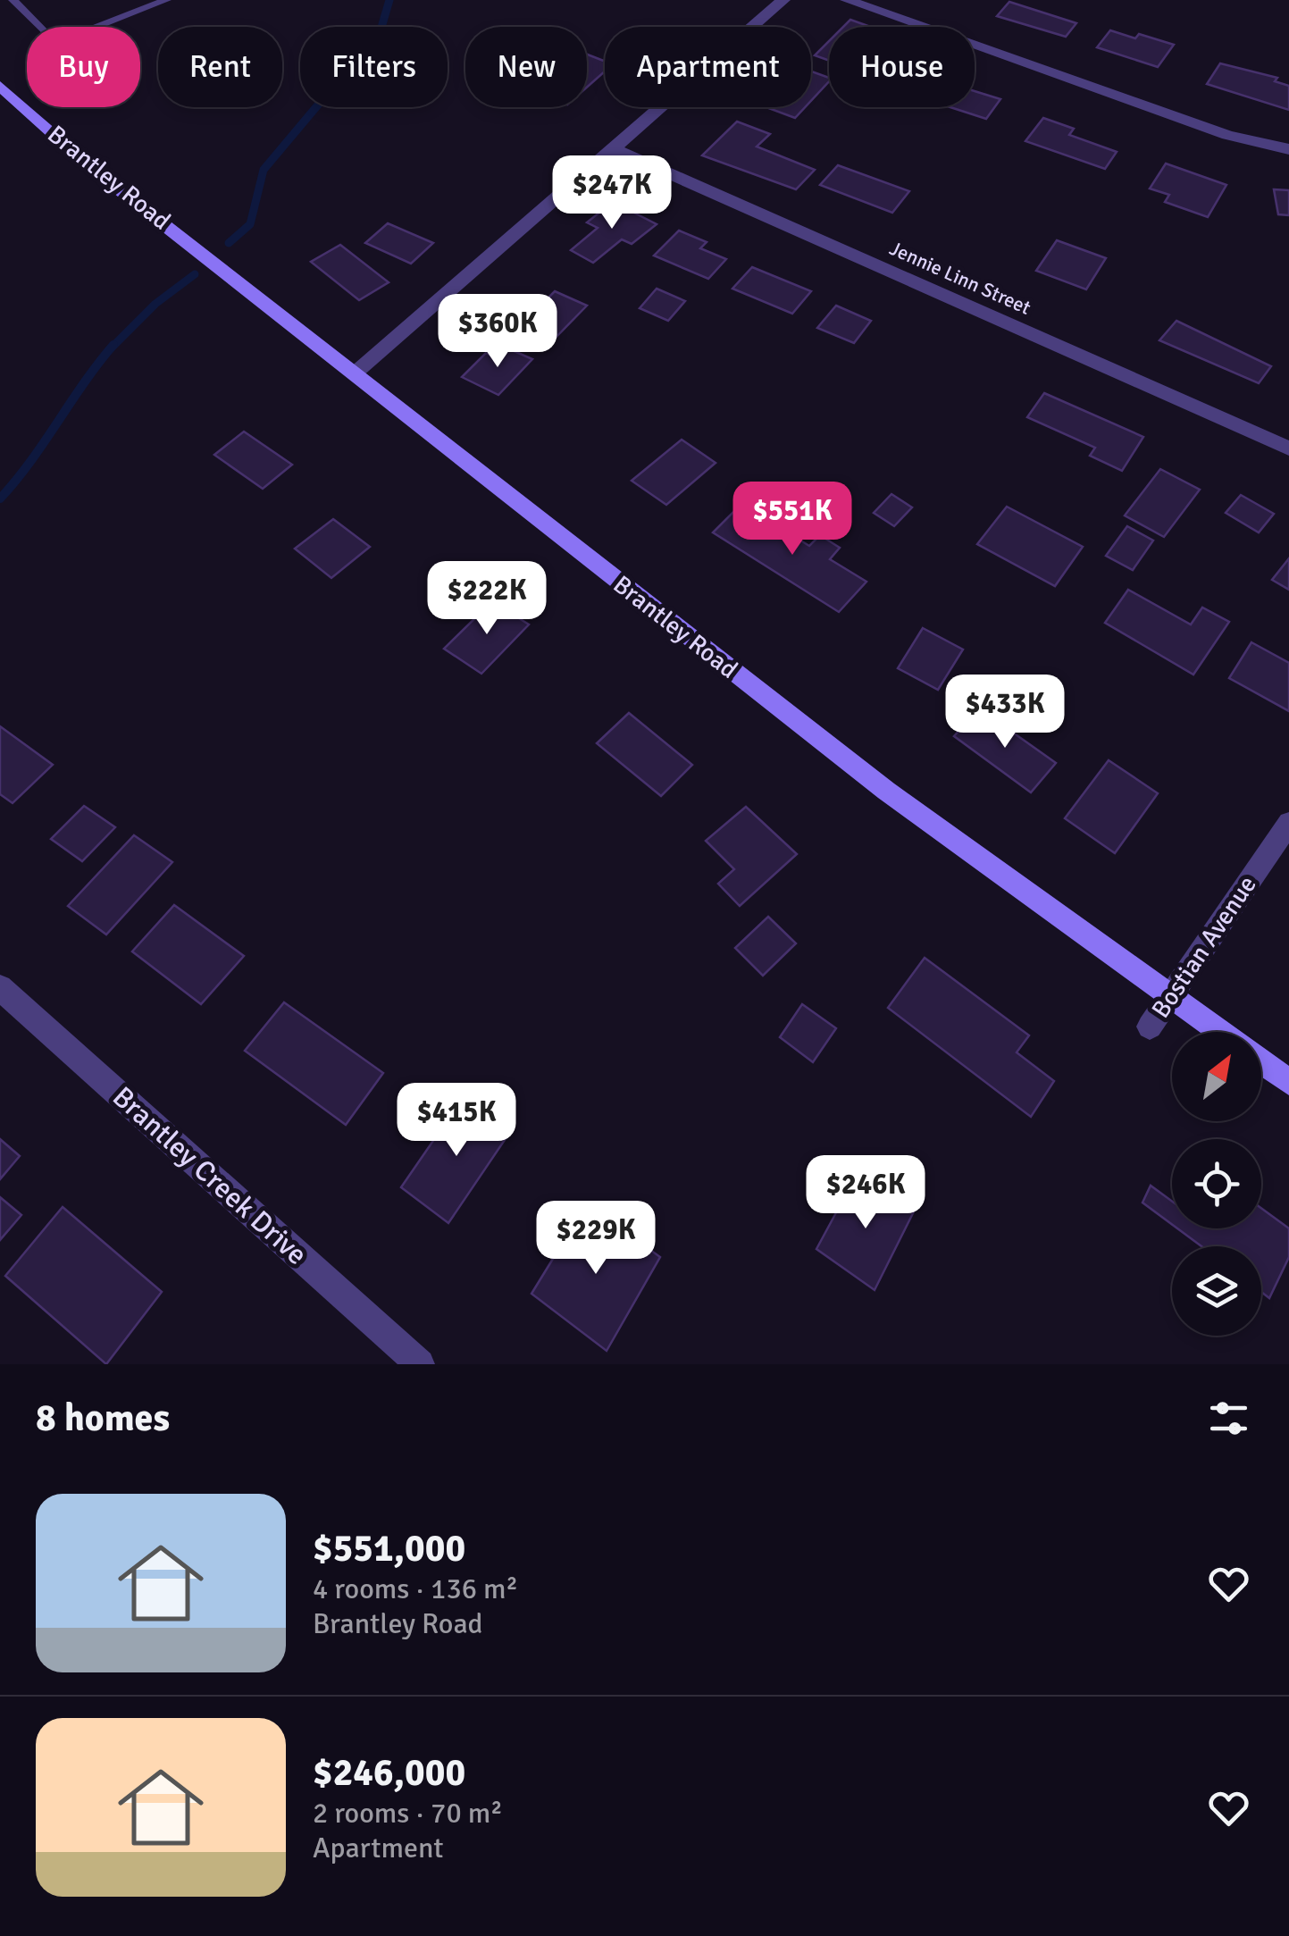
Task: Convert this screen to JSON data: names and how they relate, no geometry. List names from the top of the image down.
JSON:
{
  "streets": {
    "street": [
      "Brantley Road",
      "Jennie Linn Street",
      "Bostian Avenue",
      "Brantley Creek Drive"
    ]
  },
  "crossings": [
    ["Brantley Road", "Bostian Avenue"]
  ],
  "north": "top right",
  "page": {
    "chip": [
      "Buy",
      "Rent",
      "Filters",
      "New",
      "Apartment",
      "House"
    ],
    "price": [
      "$247K",
      "$360K",
      "$551K",
      "$222K",
      "$433K",
      "$415K",
      "$246K",
      "$229K"
    ],
    "heading": "8 homes",
    "list": [
      {
        "name": "$551,000",
        "note": "4 rooms · 136 m² · Brantley Road"
      },
      {
        "name": "$246,000",
        "note": "2 rooms · 70 m² · Apartment"
      }
    ]
  }
}
